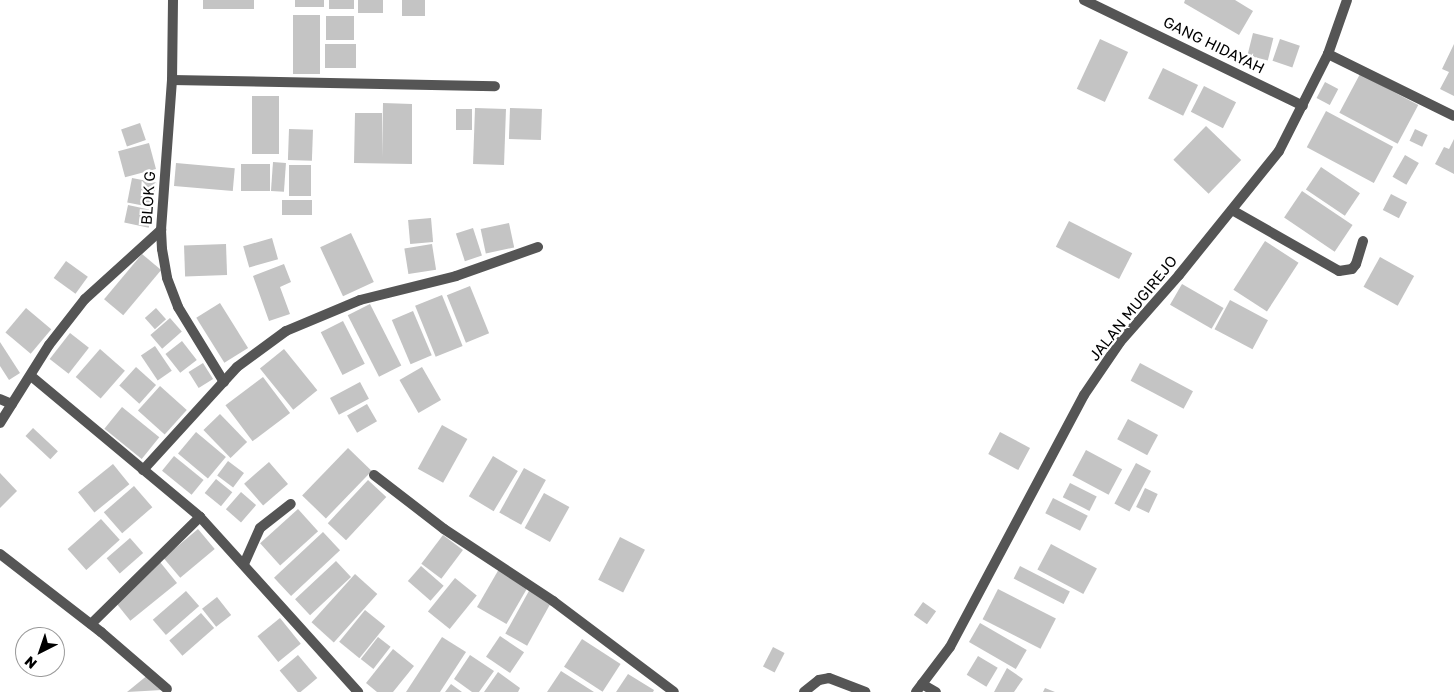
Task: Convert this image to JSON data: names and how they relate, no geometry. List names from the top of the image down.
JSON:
{
  "streets": {
    "street": ["GANG HIDAYAH", "BLOK G", "JALAN MUGIREJO"]
  },
  "crossings": [
    ["GANG HIDAYAH", "JALAN MUGIREJO"]
  ],
  "north": "bottom left"
}
